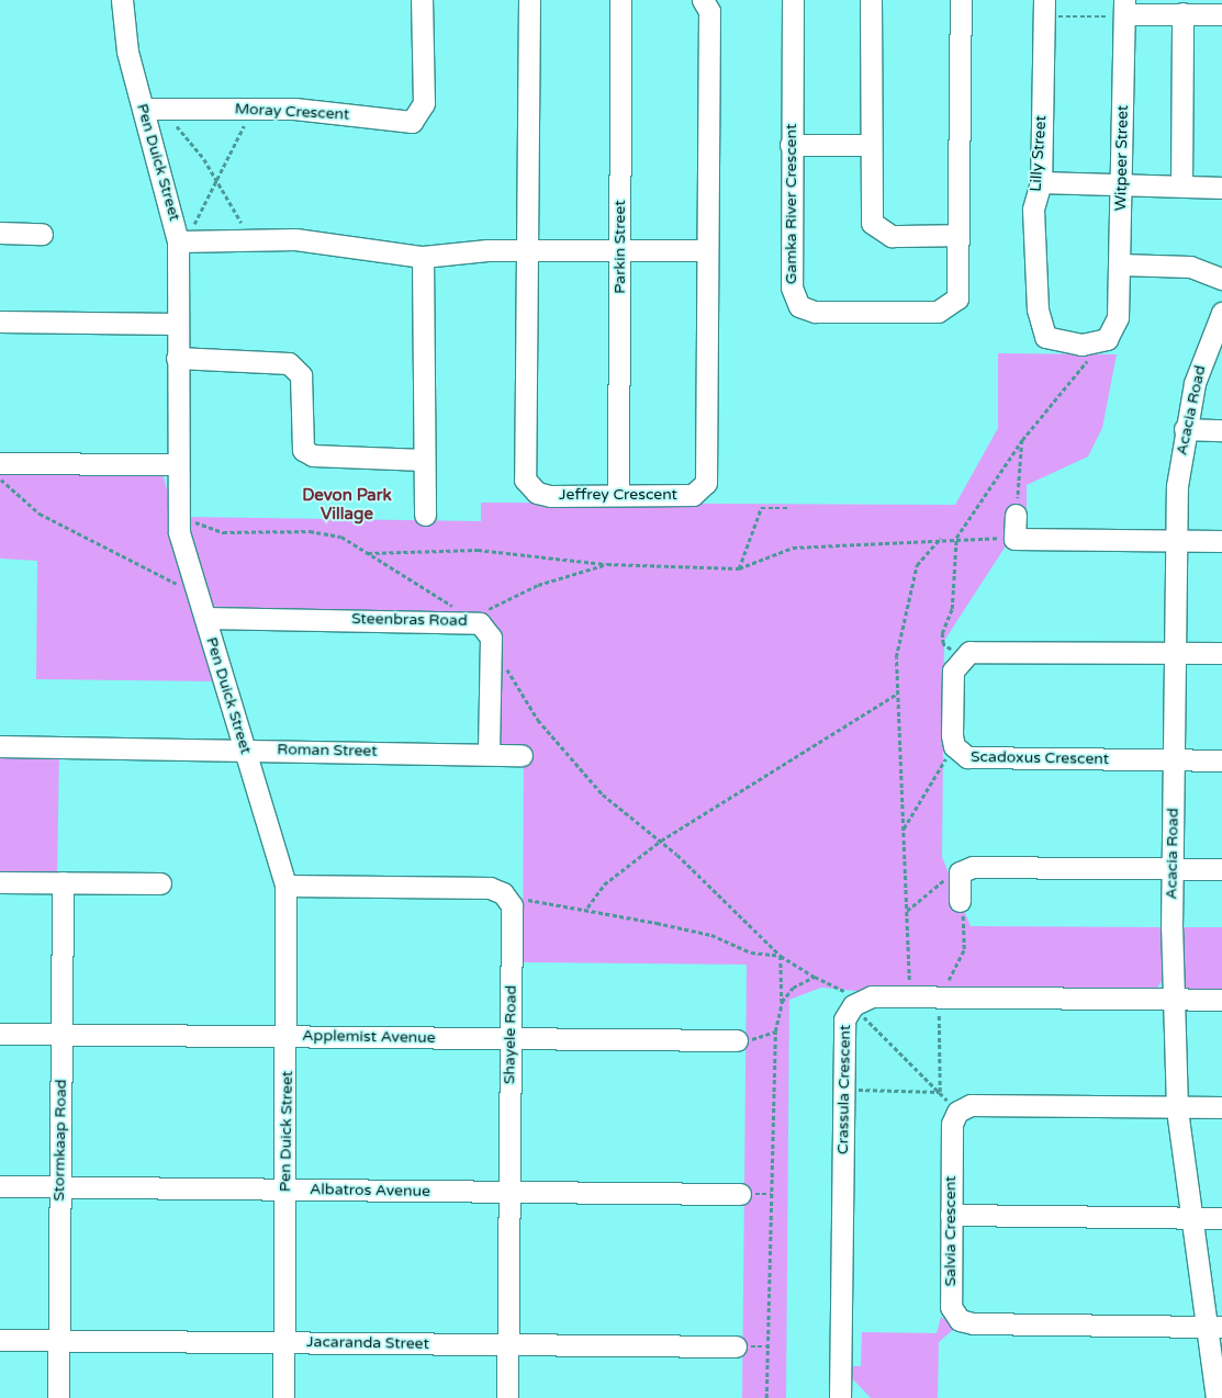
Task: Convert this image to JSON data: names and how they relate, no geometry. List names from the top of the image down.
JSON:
{
  "streets": {
    "street": [
      "Moray Crescent",
      "Lilly Street",
      "Witpeer Street",
      "Pen Duick Street",
      "Gamka River Crescent",
      "Parkin Street",
      "Acacia Road",
      "Jeffrey Crescent",
      "Steenbras Road",
      "Roman Street",
      "Scadoxus Crescent",
      "Shayele Road",
      "Applemist Avenue",
      "Crassula Crescent",
      "Stormkaap Road",
      "Albatros Avenue",
      "Salvia Crescent",
      "Jacaranda Street"
    ]
  },
  "crossings": [
    ["Moray Crescent", "Pen Duick Street"],
    ["Lilly Street", "Witpeer Street"],
    ["Pen Duick Street", "Steenbras Road"],
    ["Pen Duick Street", "Roman Street"],
    ["Pen Duick Street", "Applemist Avenue"],
    ["Pen Duick Street", "Albatros Avenue"],
    ["Pen Duick Street", "Jacaranda Street"],
    ["Parkin Street", "Jeffrey Crescent"],
    ["Acacia Road", "Scadoxus Crescent"],
    ["Acacia Road", "Crassula Crescent"],
    ["Acacia Road", "Salvia Crescent"],
    ["Steenbras Road", "Roman Street"],
    ["Shayele Road", "Applemist Avenue"],
    ["Shayele Road", "Albatros Avenue"],
    ["Shayele Road", "Jacaranda Street"],
    ["Applemist Avenue", "Stormkaap Road"],
    ["Stormkaap Road", "Albatros Avenue"],
    ["Stormkaap Road", "Jacaranda Street"]
  ],
  "districts": ["Devon Park Village"]
}
